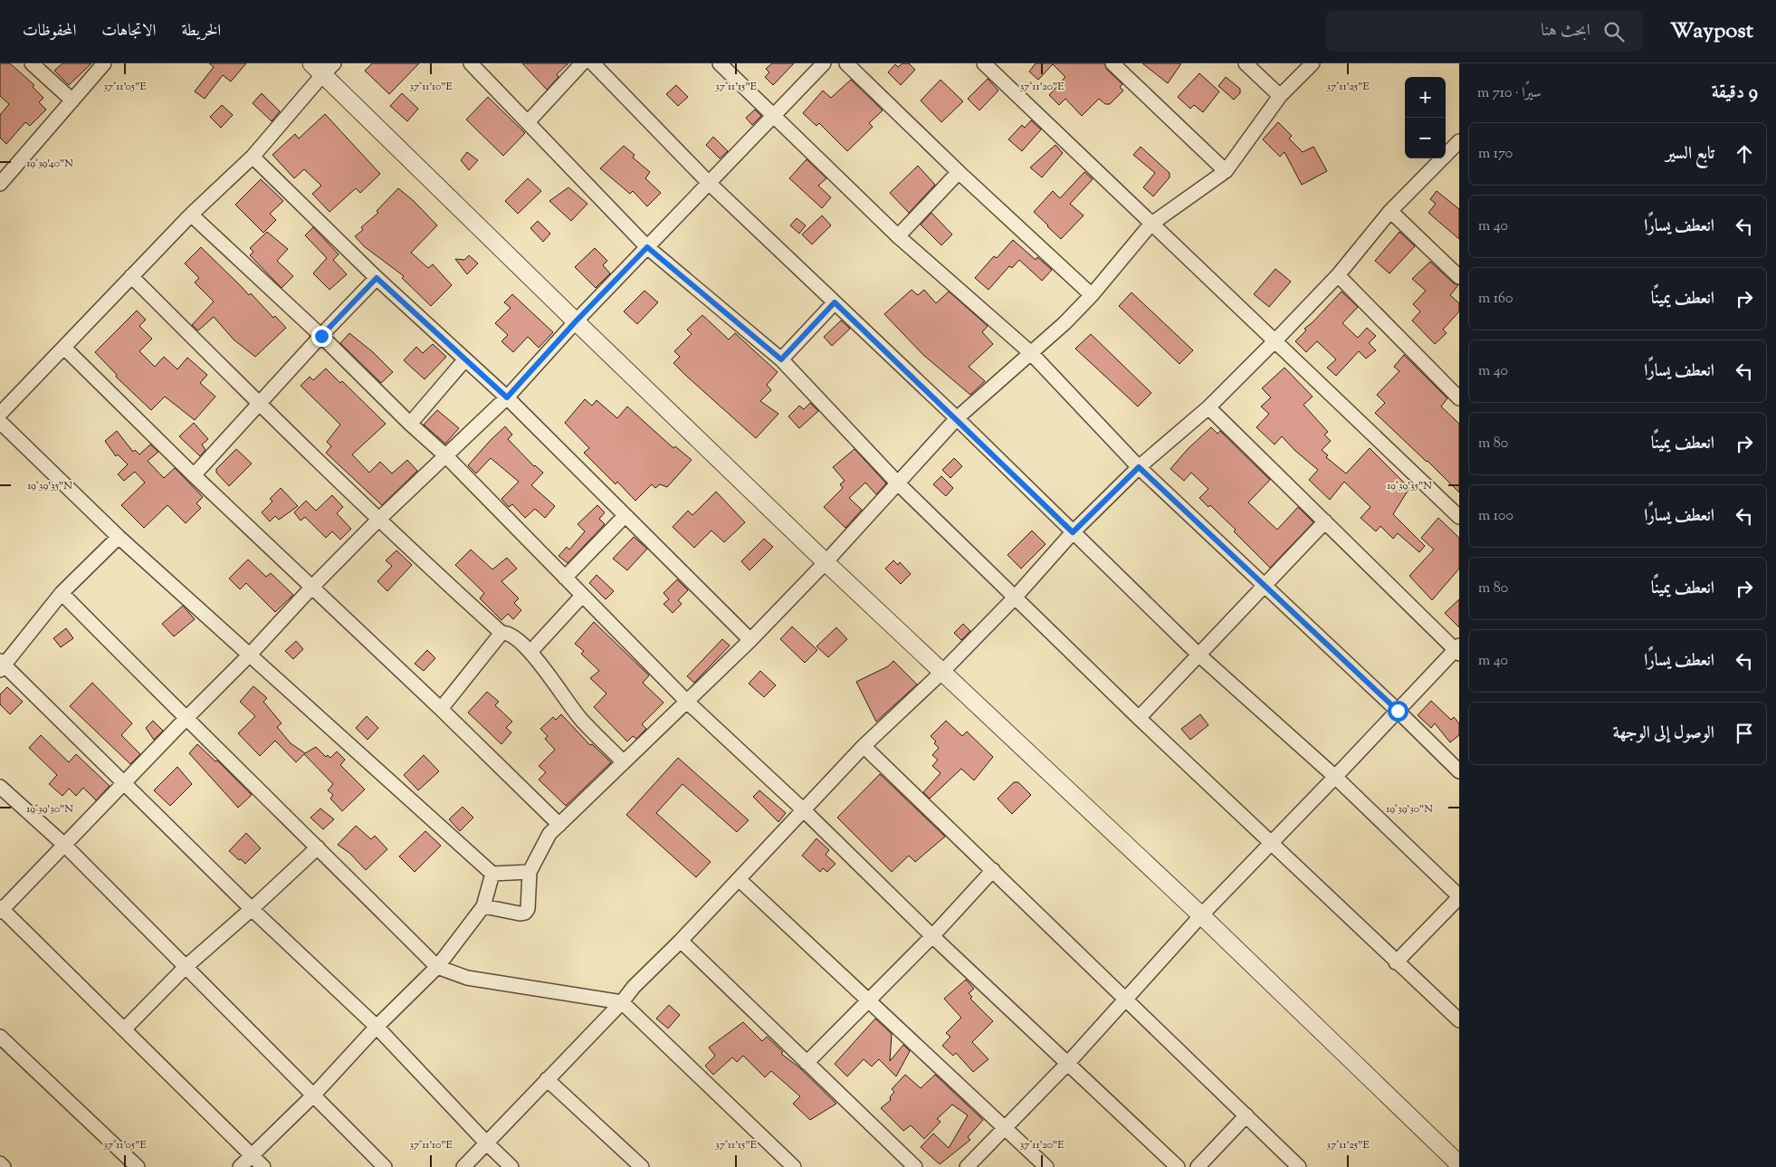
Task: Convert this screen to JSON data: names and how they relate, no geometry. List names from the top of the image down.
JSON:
{
  "page": {
    "header": "Waypost",
    "search": "ابحث هنا",
    "nav": ["الخريطة", "الاتجاهات", "المحفوظات"],
    "heading": ["9 دقيقة", "سيرًا · 710 m"],
    "map_buttons": ["+", "−"],
    "list": [
      ["تابع السير", "170 m"],
      ["انعطف يسارًا", "40 m"],
      ["انعطف يمينًا", "160 m"],
      ["انعطف يسارًا", "40 m"],
      ["انعطف يمينًا", "80 m"],
      ["انعطف يسارًا", "100 m"],
      ["انعطف يمينًا", "80 m"],
      ["انعطف يسارًا", "40 m"],
      "الوصول إلى الوجهة"
    ]
  },
  "coordinates": [
    "37°11'05\"E",
    "37°11'10\"E",
    "37°11'15\"E",
    "37°11'20\"E",
    "37°11'25\"E",
    "19°39'40\"N",
    "19°39'35\"N",
    "19°39'30\"N"
  ]
}
